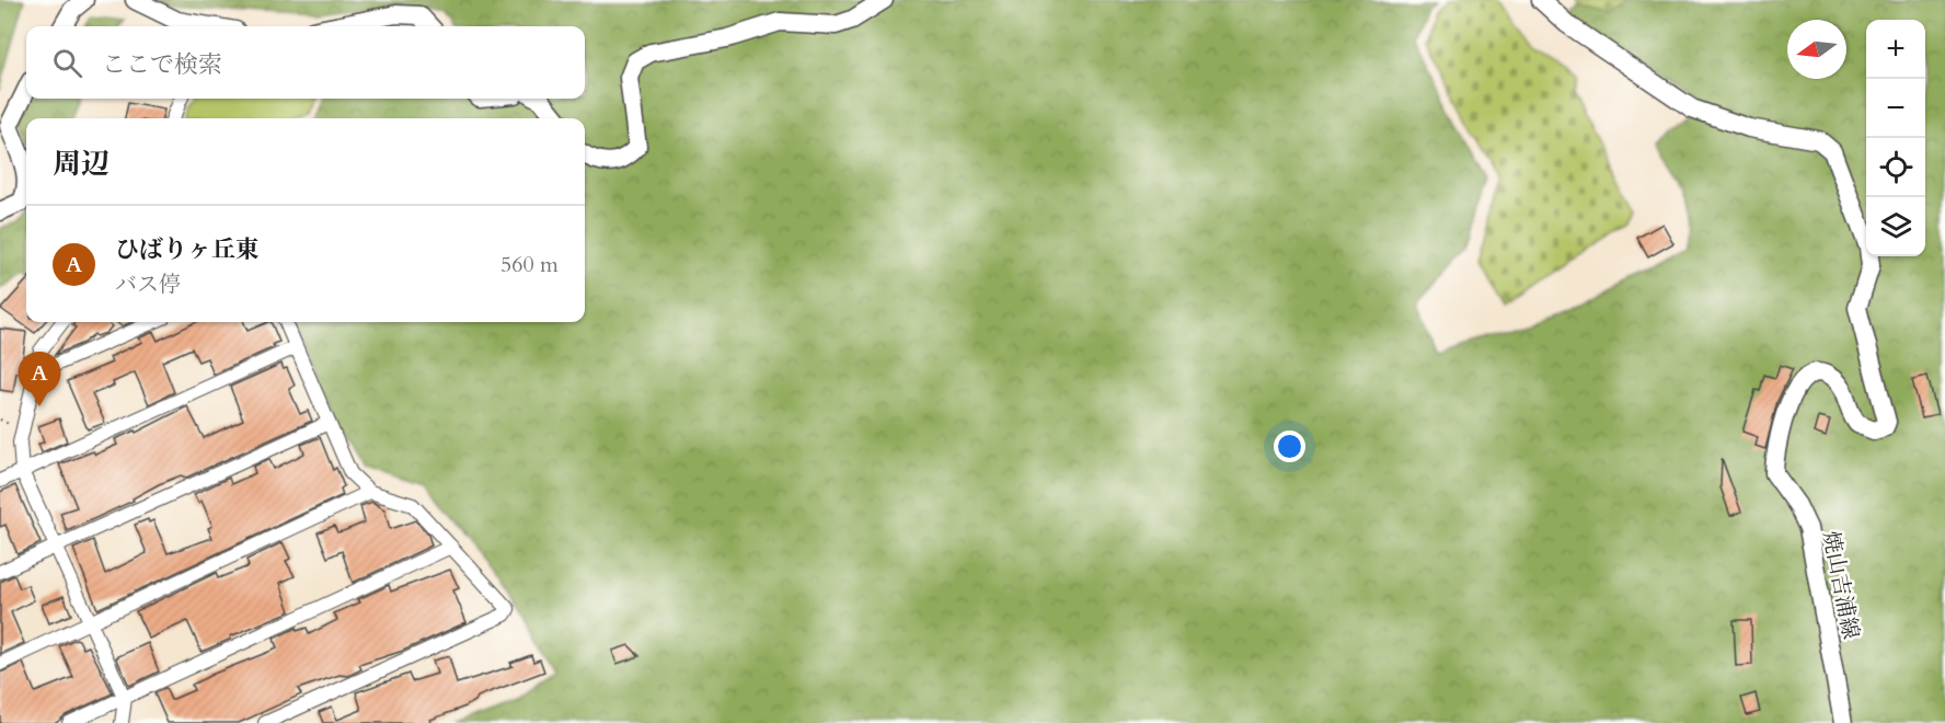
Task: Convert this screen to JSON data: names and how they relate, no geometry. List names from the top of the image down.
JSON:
{
  "streets": {
    "main road": ["焼山吉浦線"]
  },
  "north": "left",
  "page": {
    "map_buttons": ["+", "−"],
    "search": "ここで検索",
    "heading": "周辺",
    "list": [
      {
        "mark": "A",
        "name": "ひばりヶ丘東",
        "note": "バス停",
        "value": "560 m"
      }
    ],
    "pins": "A"
  }
}
